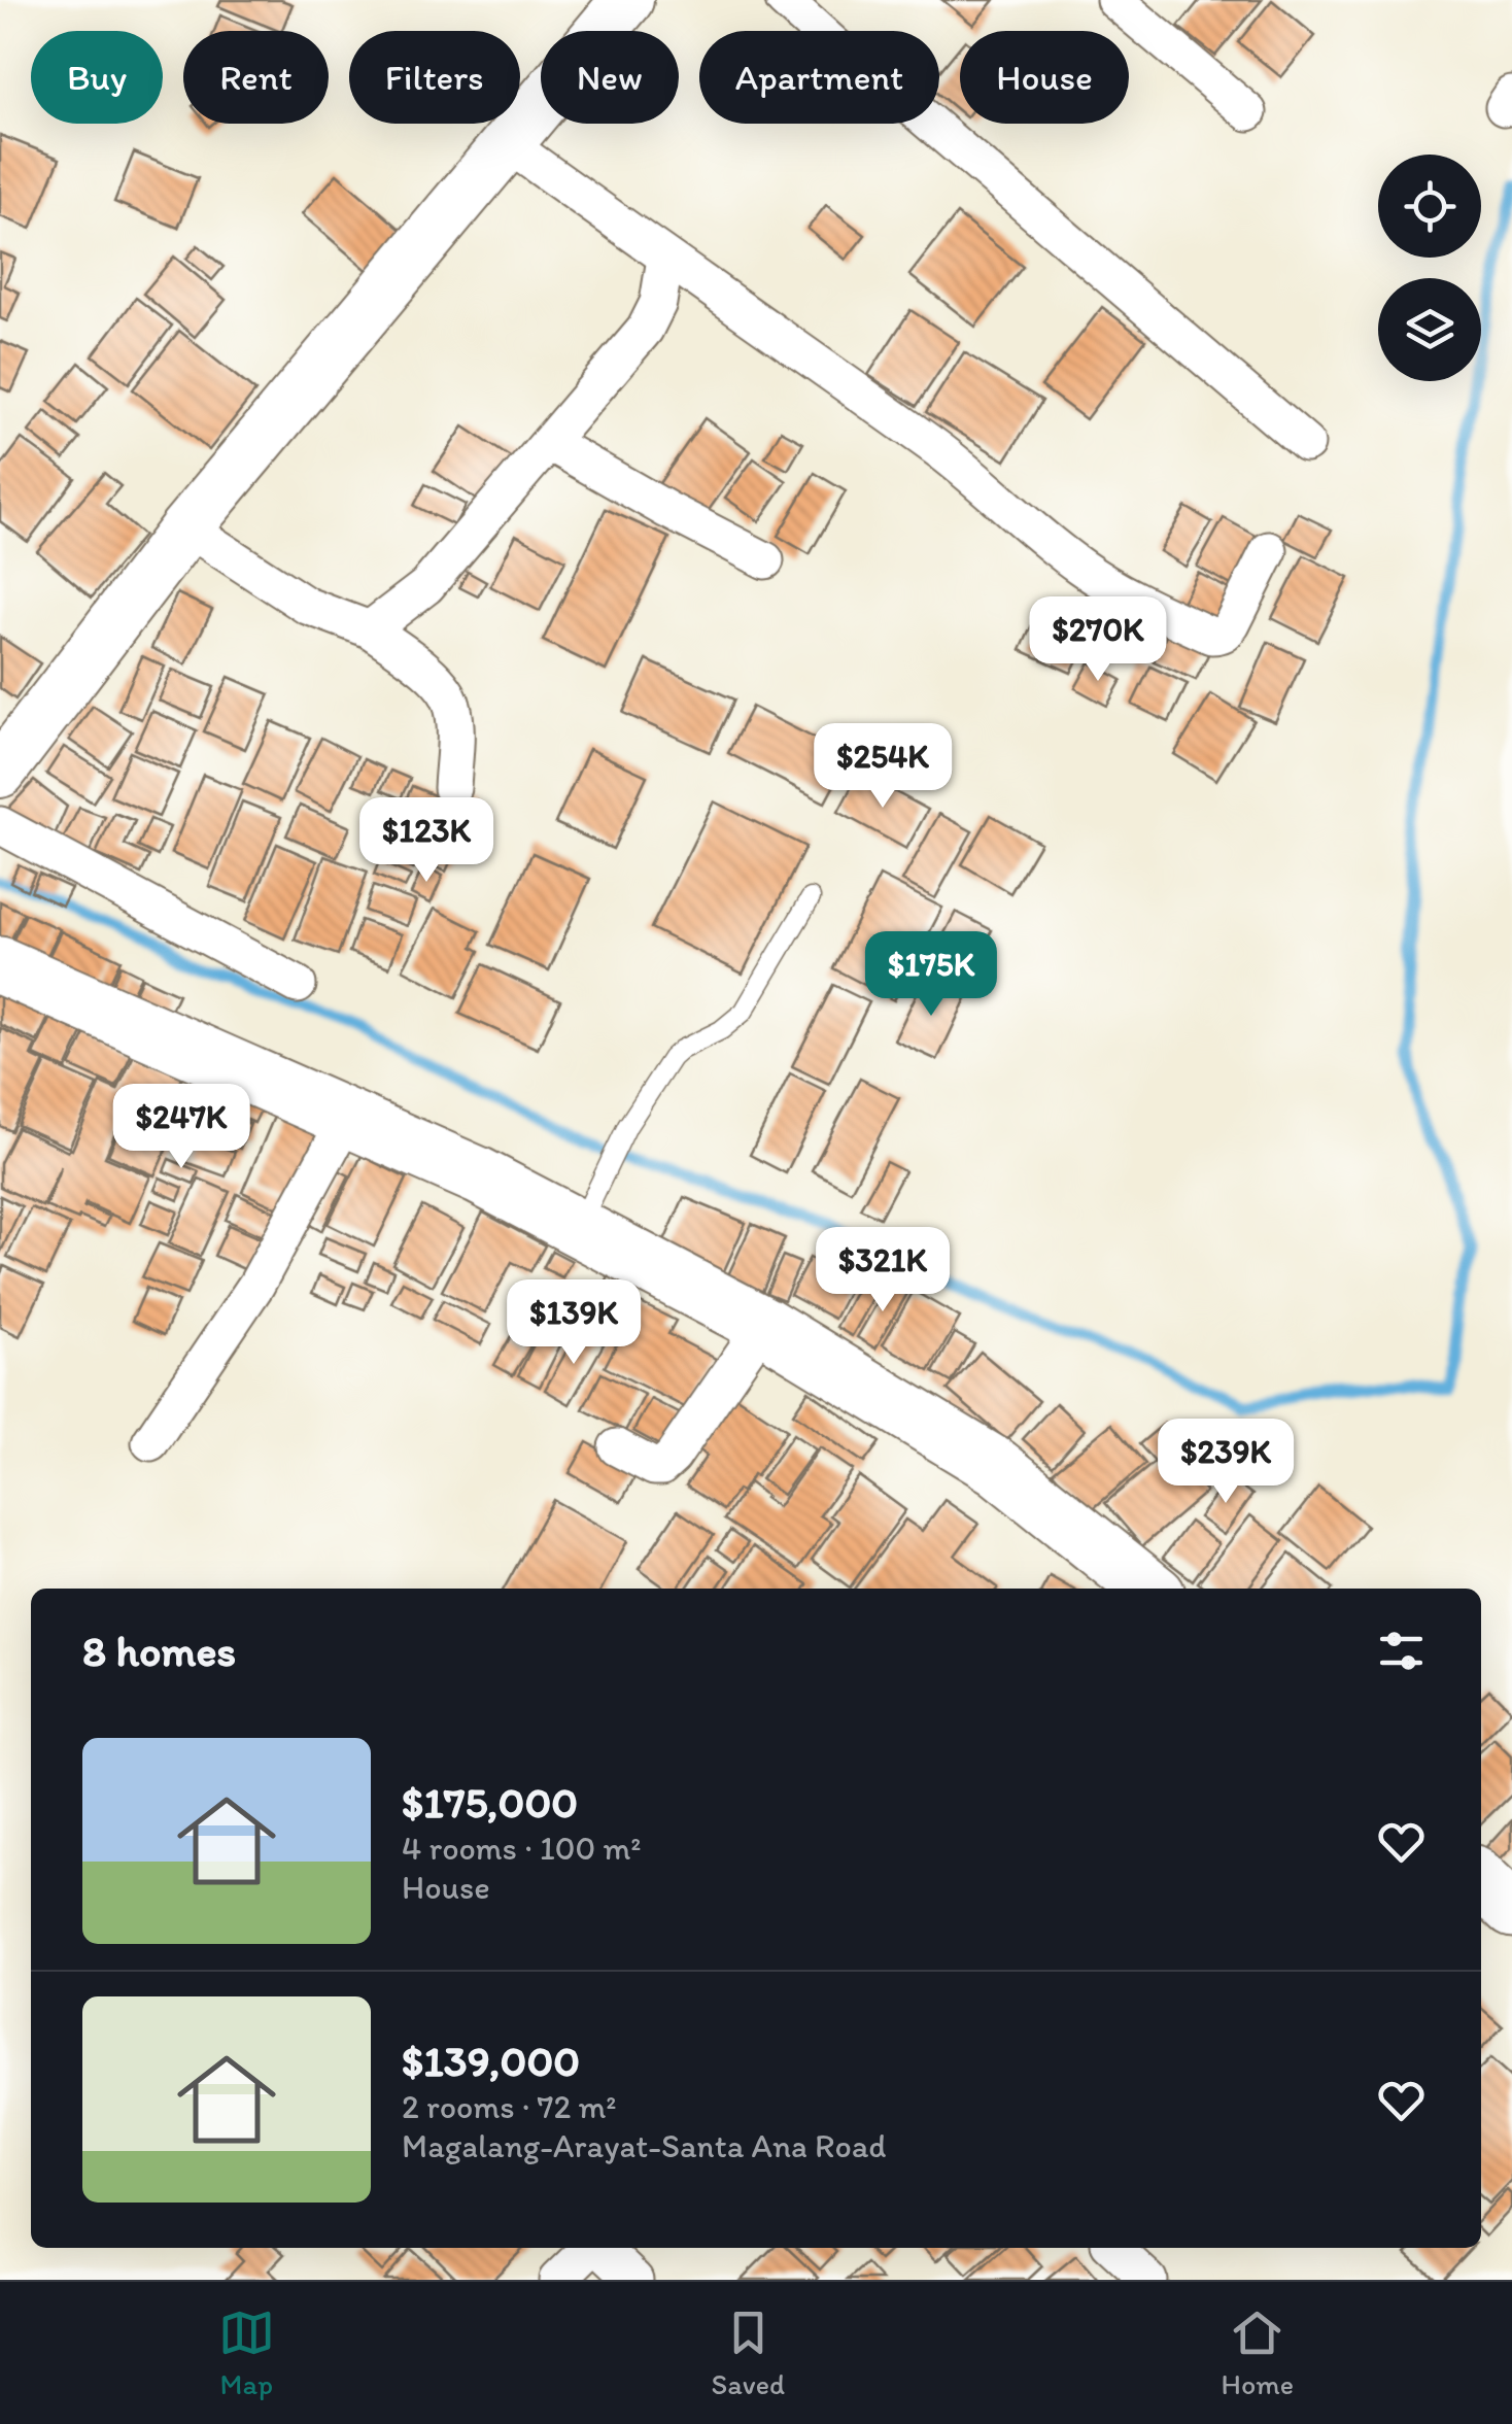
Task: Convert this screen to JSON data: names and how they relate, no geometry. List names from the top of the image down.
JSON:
{
  "page": {
    "chip": [
      "Buy",
      "Rent",
      "Filters",
      "New",
      "Apartment",
      "House"
    ],
    "price": [
      "$270K",
      "$254K",
      "$123K",
      "$175K",
      "$247K",
      "$321K",
      "$139K",
      "$239K"
    ],
    "heading": "8 homes",
    "list": [
      {
        "name": "$175,000",
        "note": "4 rooms · 100 m² · House"
      },
      {
        "name": "$139,000",
        "note": "2 rooms · 72 m² · Magalang-Arayat-Santa Ana Road"
      }
    ],
    "tabs": ["Map", "Saved", "Home"]
  }
}
